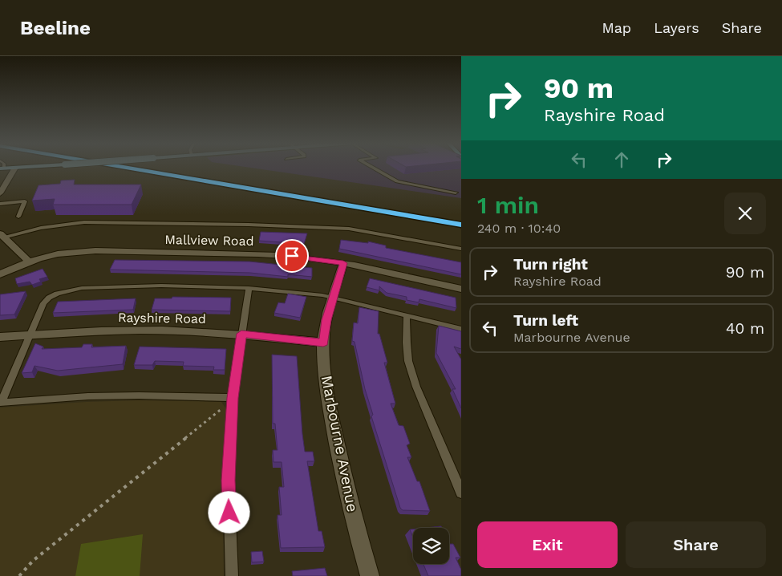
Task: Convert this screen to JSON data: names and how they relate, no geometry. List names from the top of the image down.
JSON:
{
  "streets": {
    "street": ["Mallview Road", "Rayshire Road", "Marbourne Avenue"]
  },
  "crossings": [
    ["Mallview Road", "Marbourne Avenue"],
    ["Rayshire Road", "Marbourne Avenue"]
  ],
  "page": {
    "header": "Beeline",
    "nav": ["Map", "Layers", "Share"],
    "turn": ["90 m", "Rayshire Road"],
    "heading": ["1 min", "240 m · 10:40"],
    "list": [
      {
        "name": "Turn right",
        "note": "Rayshire Road",
        "value": "90 m"
      },
      {
        "name": "Turn left",
        "note": "Marbourne Avenue",
        "value": "40 m"
      }
    ],
    "buttons": ["Exit", "Share"]
  }
}
